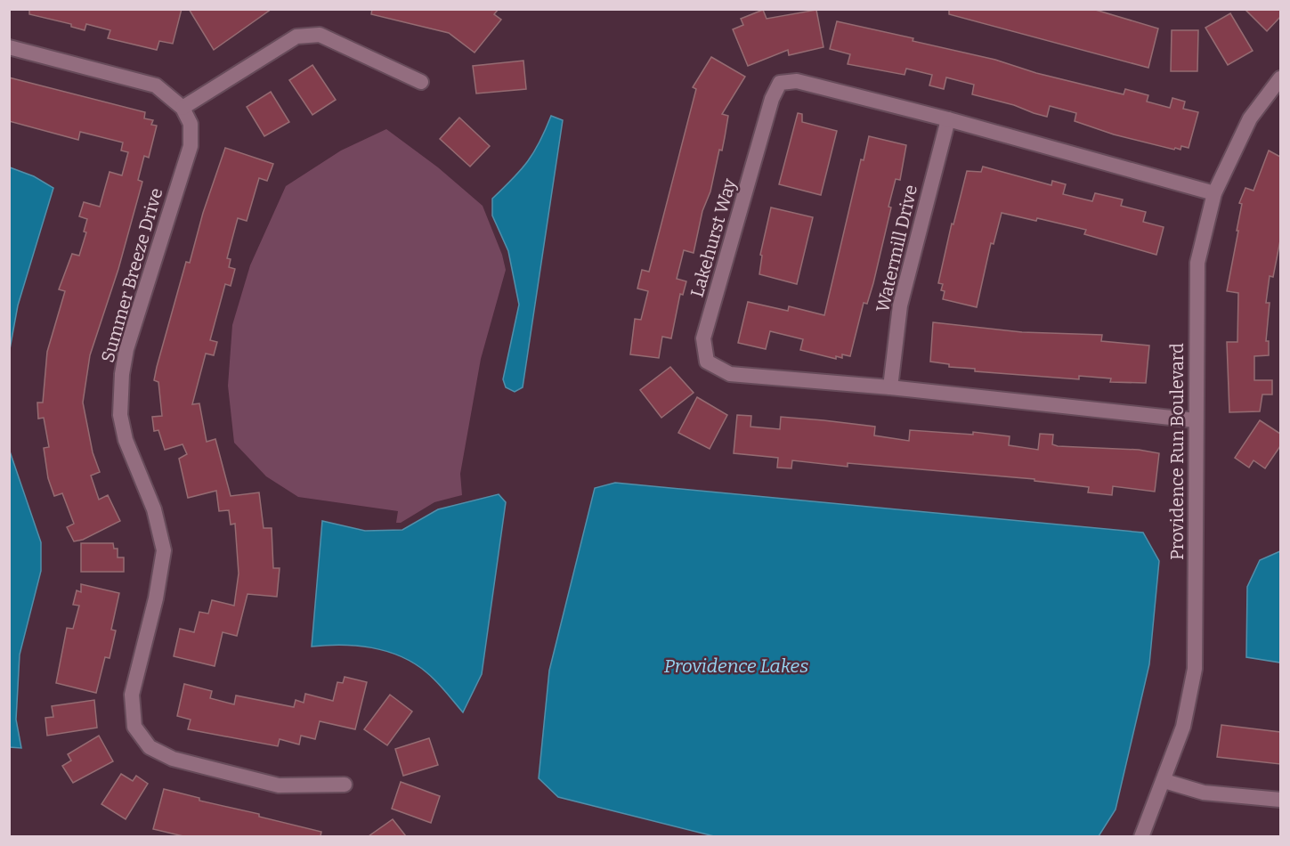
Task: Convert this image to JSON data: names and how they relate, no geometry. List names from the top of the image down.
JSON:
{
  "streets": {
    "street": [
      "Lakehurst Way",
      "Watermill Drive",
      "Summer Breeze Drive",
      "Providence Run Boulevard"
    ]
  },
  "crossings": [
    ["Lakehurst Way", "Watermill Drive"],
    ["Lakehurst Way", "Providence Run Boulevard"]
  ],
  "water": ["Providence Lakes"]
}
